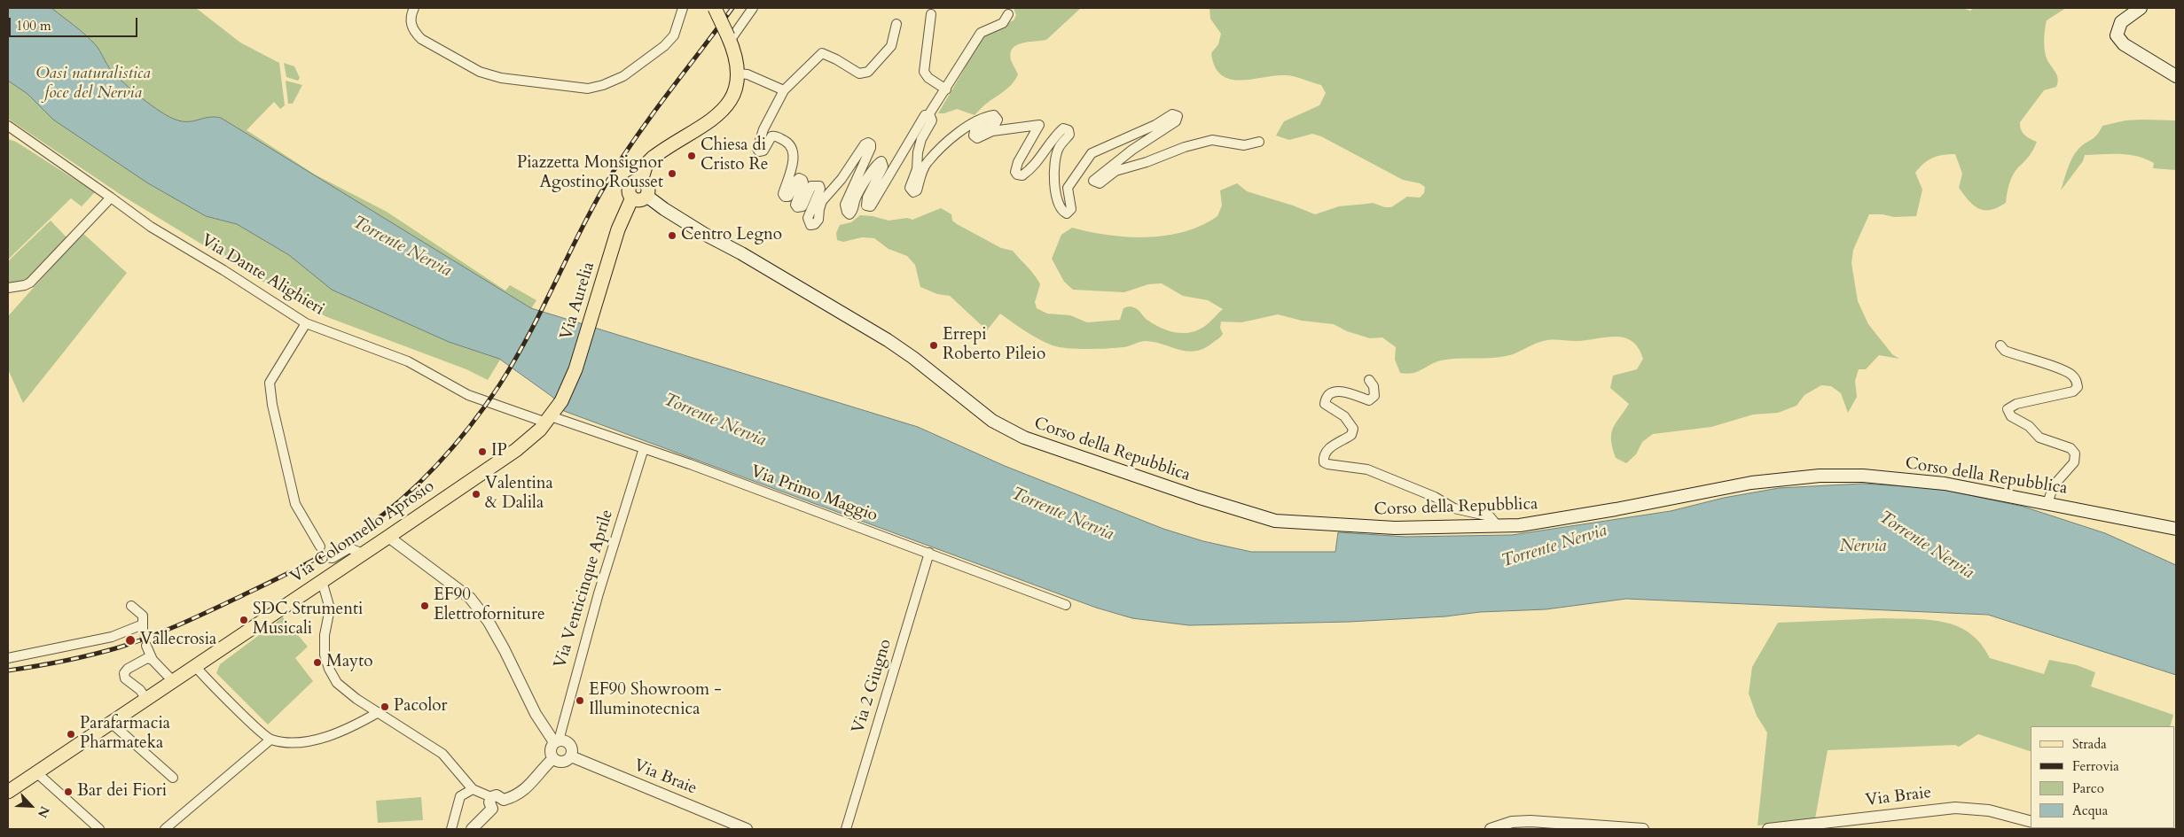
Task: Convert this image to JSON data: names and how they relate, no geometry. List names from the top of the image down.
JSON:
{
  "streets": {
    "main road": ["Via Aurelia", "Corso della Repubblica", "Via Colonnello Aprosio"],
    "street": [
      "Via Dante Alighieri",
      "Via Primo Maggio",
      "Via Venticinque Aprile",
      "Via 2 Giugno",
      "Via Braie"
    ]
  },
  "crossings": [
    ["Via Dante Alighieri", "Via Aurelia"],
    ["Via Dante Alighieri", "Via Primo Maggio"],
    ["Via Dante Alighieri", "Via Colonnello Aprosio"],
    ["Via Aurelia", "Corso della Repubblica"],
    ["Via Aurelia", "Via Primo Maggio"],
    ["Via Aurelia", "Via Colonnello Aprosio"],
    ["Via Primo Maggio", "Via Colonnello Aprosio"],
    ["Via Primo Maggio", "Via Venticinque Aprile"],
    ["Via Primo Maggio", "Via 2 Giugno"],
    ["Via Venticinque Aprile", "Via Braie"]
  ],
  "water": ["Torrente Nervia", "Nervia"],
  "parks": ["Oasi naturalistica foce del Nervia"],
  "places": [
    "Chiesa di Cristo Re",
    "Piazzetta Monsignor Agostino Rousset",
    "Centro Legno",
    "Errepi Roberto Pileio",
    "IP",
    "Valentina & Dalila",
    "EF90 Elettroforniture",
    "SDC Strumenti Musicali",
    "Vallecrosia",
    "Mayto",
    "EF90 Showroom - Illuminotecnica",
    "Pacolor",
    "Parafarmacia Pharmateka",
    "Bar dei Fiori"
  ],
  "legend": [
    "Strada",
    "Ferrovia",
    "Parco",
    "Acqua"
  ],
  "scale_bar": "100 m",
  "north": "bottom right"
}
